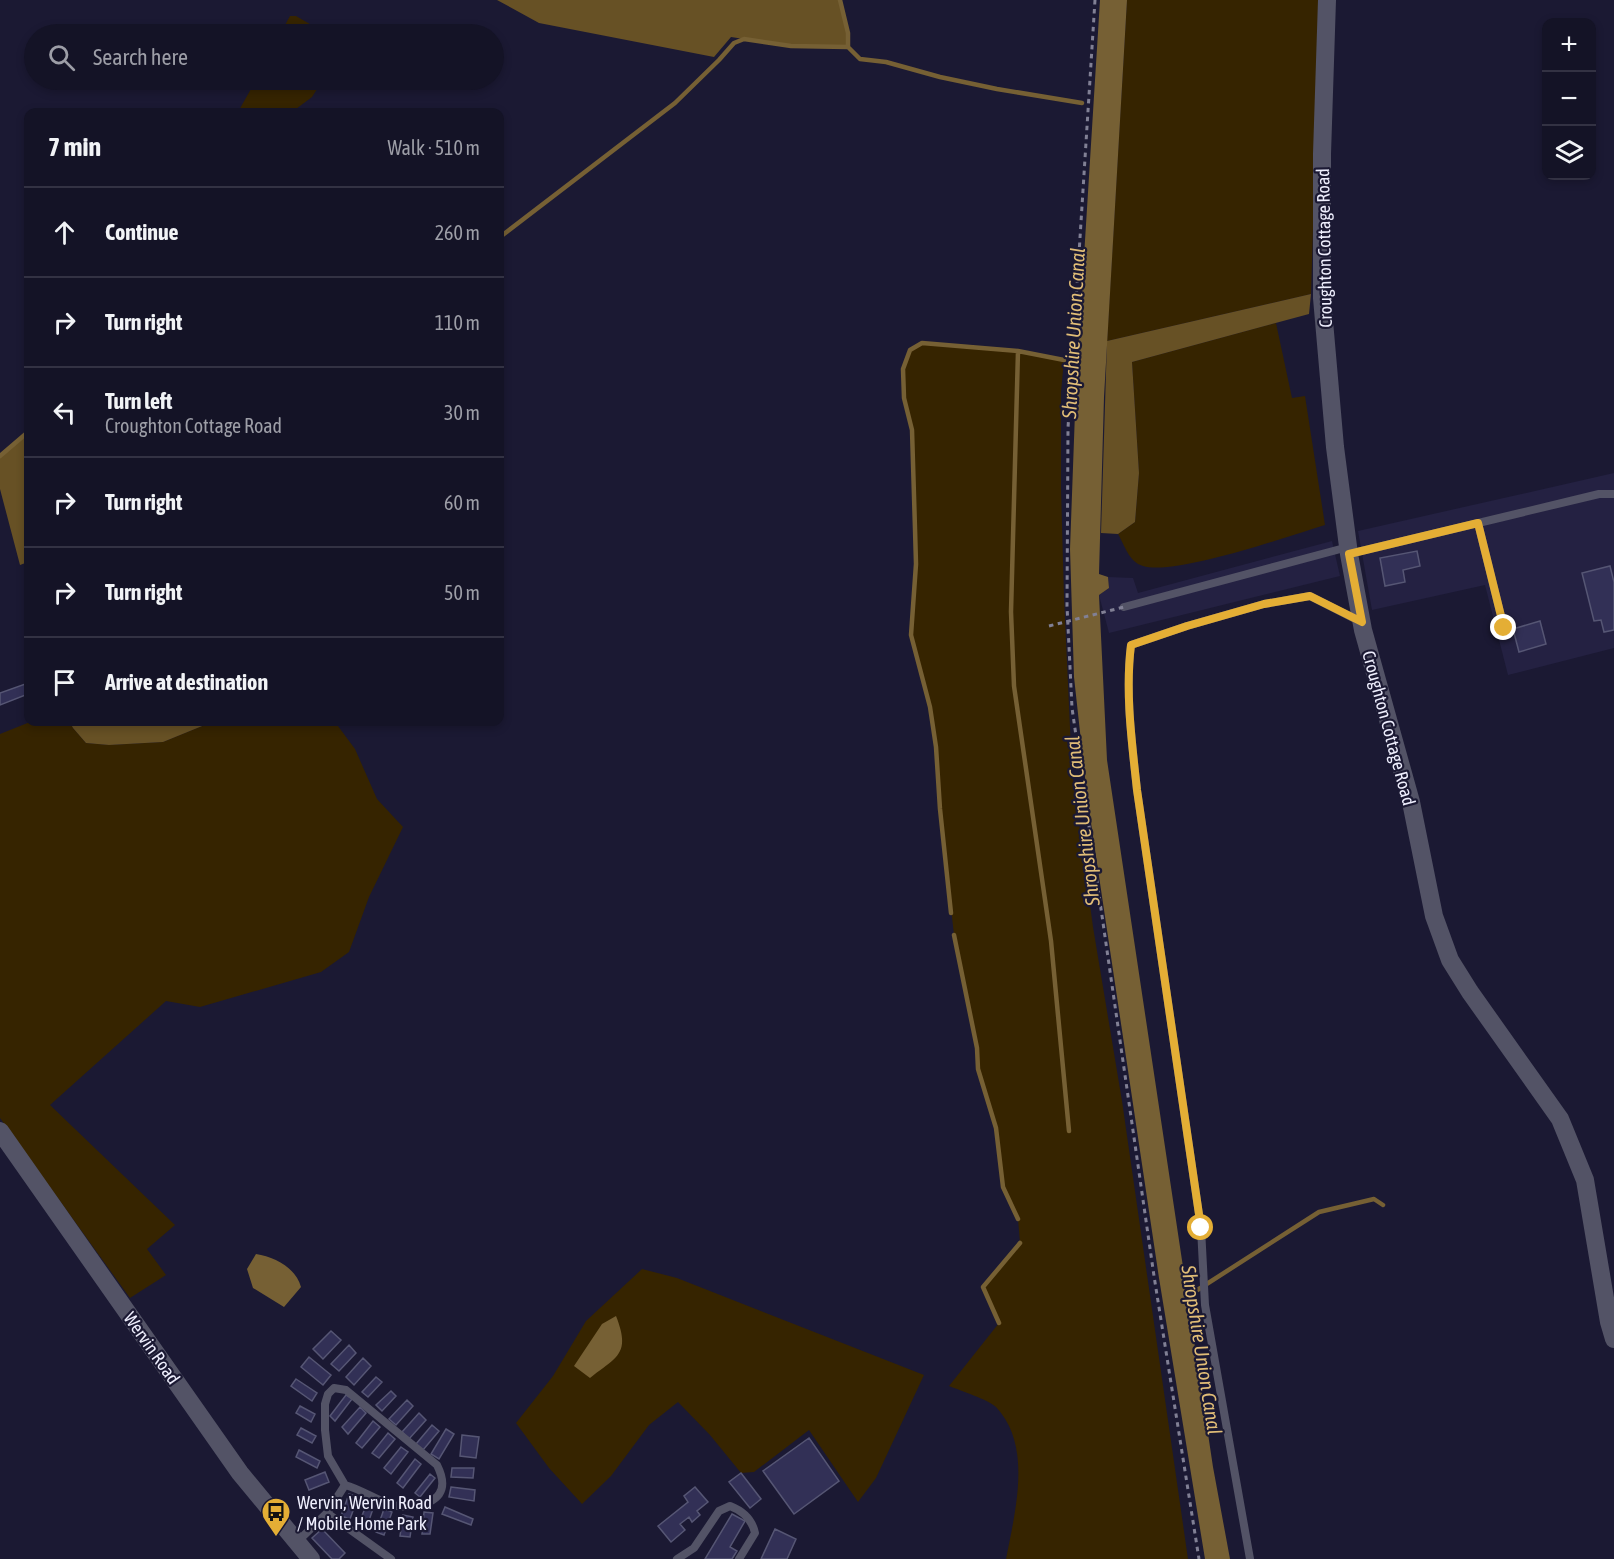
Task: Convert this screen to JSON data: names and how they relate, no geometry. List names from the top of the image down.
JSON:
{
  "streets": {
    "street": ["Croughton Cottage Road", "Wervin Road"]
  },
  "water": ["Shropshire Union Canal"],
  "places": {
    "bus stop": ["Wervin, Wervin Road / Mobile Home Park"]
  },
  "page": {
    "map_buttons": ["+", "−"],
    "search": "Search here",
    "heading": ["7 min", "Walk · 510 m"],
    "list": [
      ["Continue", "260 m"],
      ["Turn right", "110 m"],
      ["Turn left", "Croughton Cottage Road", "30 m"],
      ["Turn right", "60 m"],
      ["Turn right", "50 m"],
      "Arrive at destination"
    ]
  }
}
